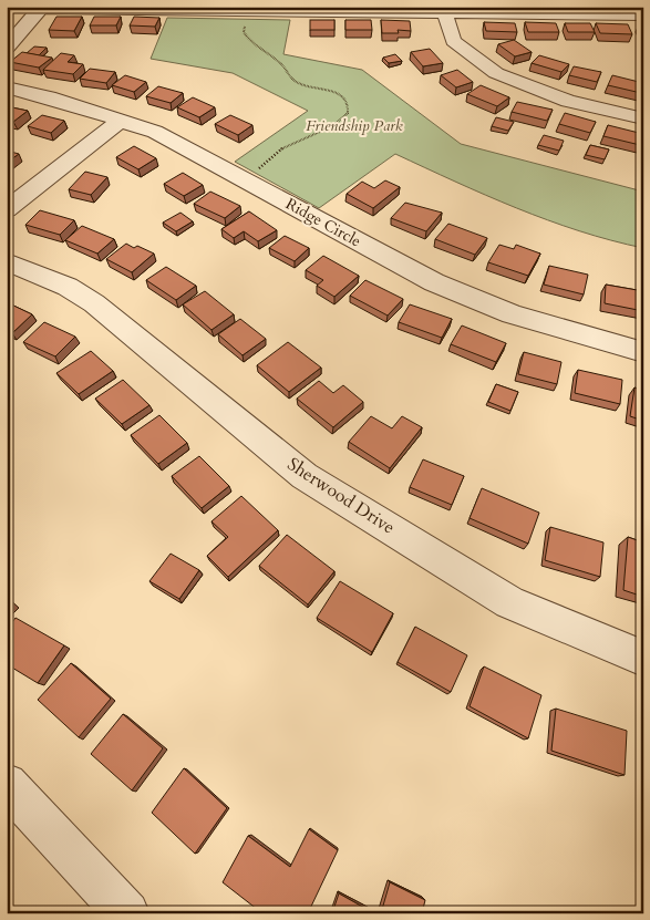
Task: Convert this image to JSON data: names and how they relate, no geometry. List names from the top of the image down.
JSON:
{
  "streets": {
    "street": ["Ridge Circle", "Sherwood Drive"]
  },
  "parks": ["Friendship Park"]
}
